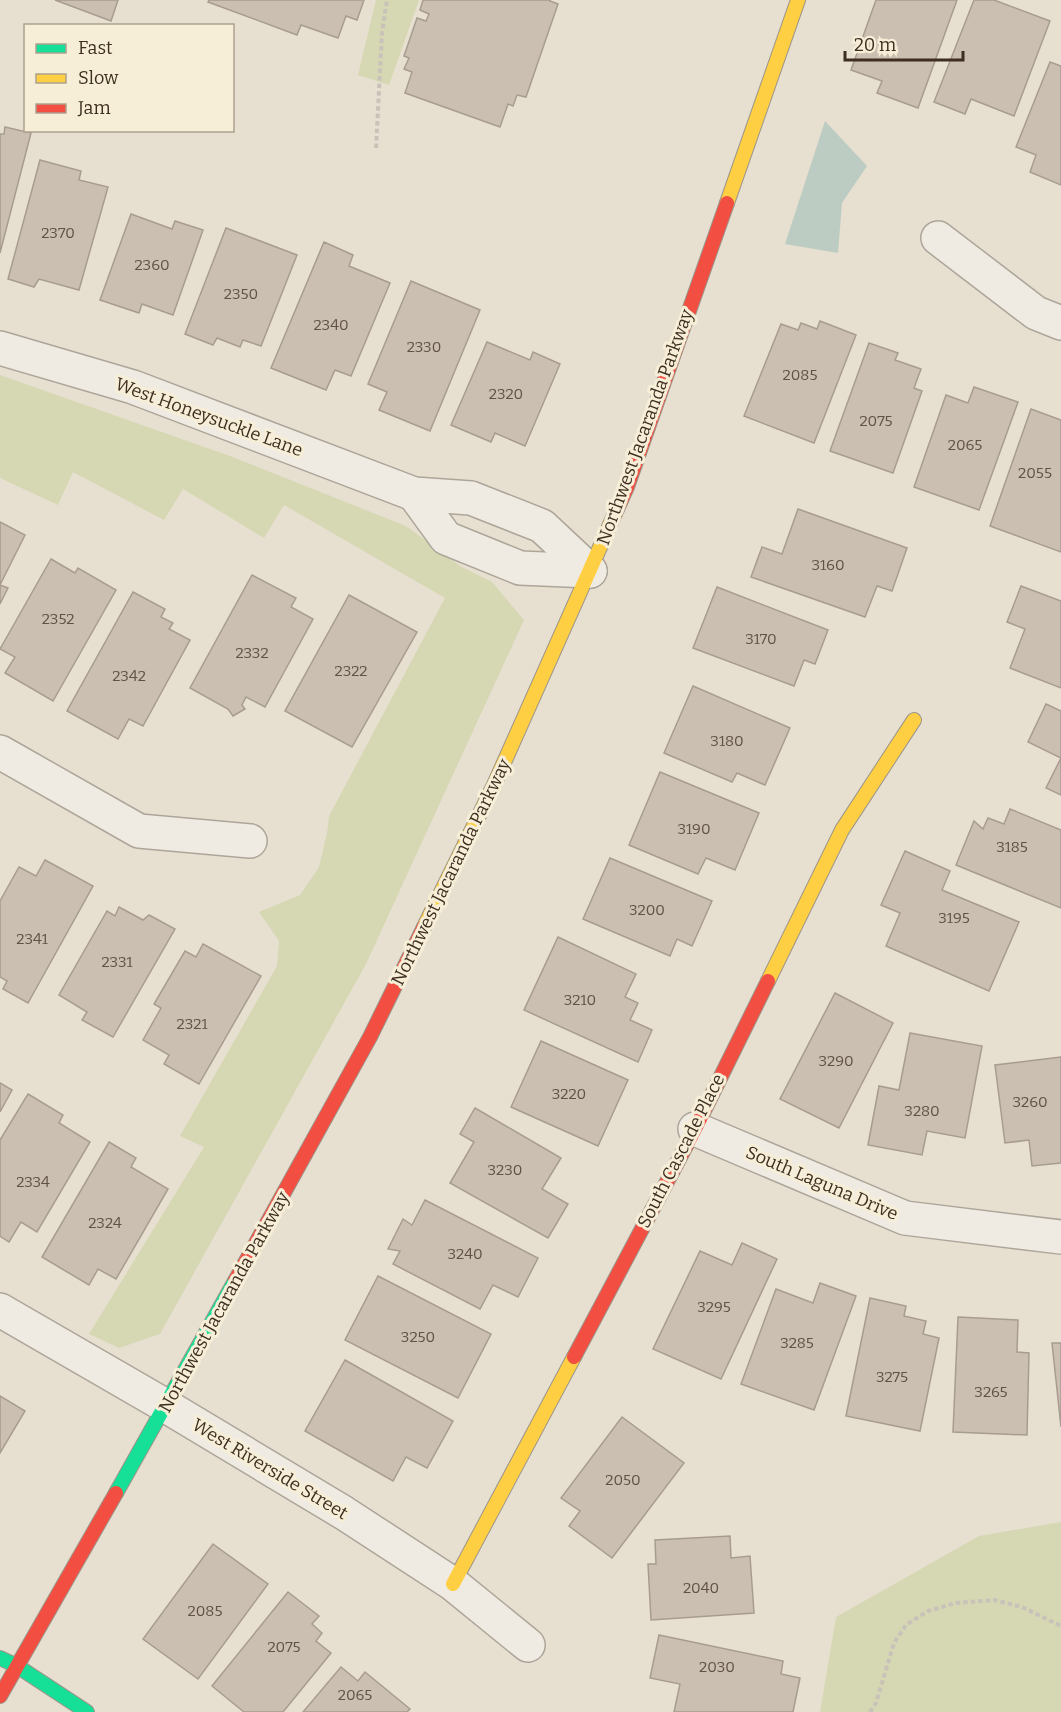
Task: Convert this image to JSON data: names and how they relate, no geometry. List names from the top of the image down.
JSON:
{
  "streets": {
    "street": [
      "West Honeysuckle Lane",
      "Northwest Jacaranda Parkway",
      "South Cascade Place",
      "South Laguna Drive",
      "West Riverside Street"
    ]
  },
  "crossings": [
    ["West Honeysuckle Lane", "Northwest Jacaranda Parkway"],
    ["Northwest Jacaranda Parkway", "West Riverside Street"],
    ["South Cascade Place", "South Laguna Drive"],
    ["South Cascade Place", "West Riverside Street"]
  ],
  "house_numbers": [
    "2370",
    "2360",
    "2350",
    "2340",
    "2330",
    "2085",
    "2320",
    "2075",
    "2065",
    "2055",
    "3160",
    "2352",
    "3170",
    "2332",
    "2322",
    "2342",
    "3180",
    "3190",
    "3185",
    "3200",
    "3195",
    "2341",
    "2331",
    "3210",
    "2321",
    "3290",
    "3220",
    "3260",
    "3280",
    "3230",
    "2334",
    "2324",
    "3240",
    "3295",
    "3250",
    "3285",
    "3275",
    "3265",
    "2050",
    "2040",
    "2085",
    "2075",
    "2030",
    "2065"
  ],
  "legend": ["Fast", "Slow", "Jam"],
  "scale_bar": "20 m"
}
